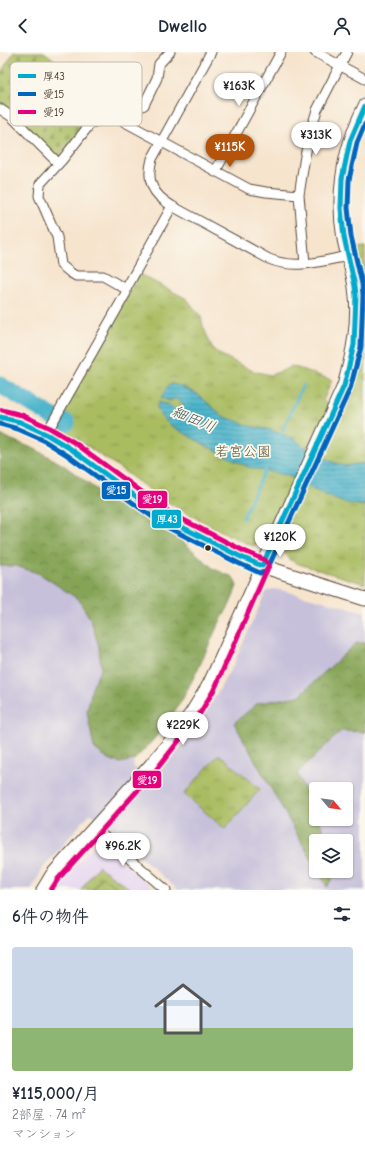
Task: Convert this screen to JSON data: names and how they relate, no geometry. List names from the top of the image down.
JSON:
{
  "water": ["細田川"],
  "parks": ["若宮公園"],
  "lines": ["transit line 厚43", "transit line 愛15", "transit line 愛19"],
  "legend": ["厚43", "愛15", "愛19"],
  "north": "bottom right",
  "page": {
    "header": "Dwello",
    "price": [
      "¥163K",
      "¥313K",
      "¥115K",
      "¥120K",
      "¥229K",
      "¥96.2K"
    ],
    "heading": "6件の物件",
    "list": [
      {
        "name": "¥115,000/月",
        "note": "2部屋 · 74 m² · マンション"
      }
    ]
  }
}
